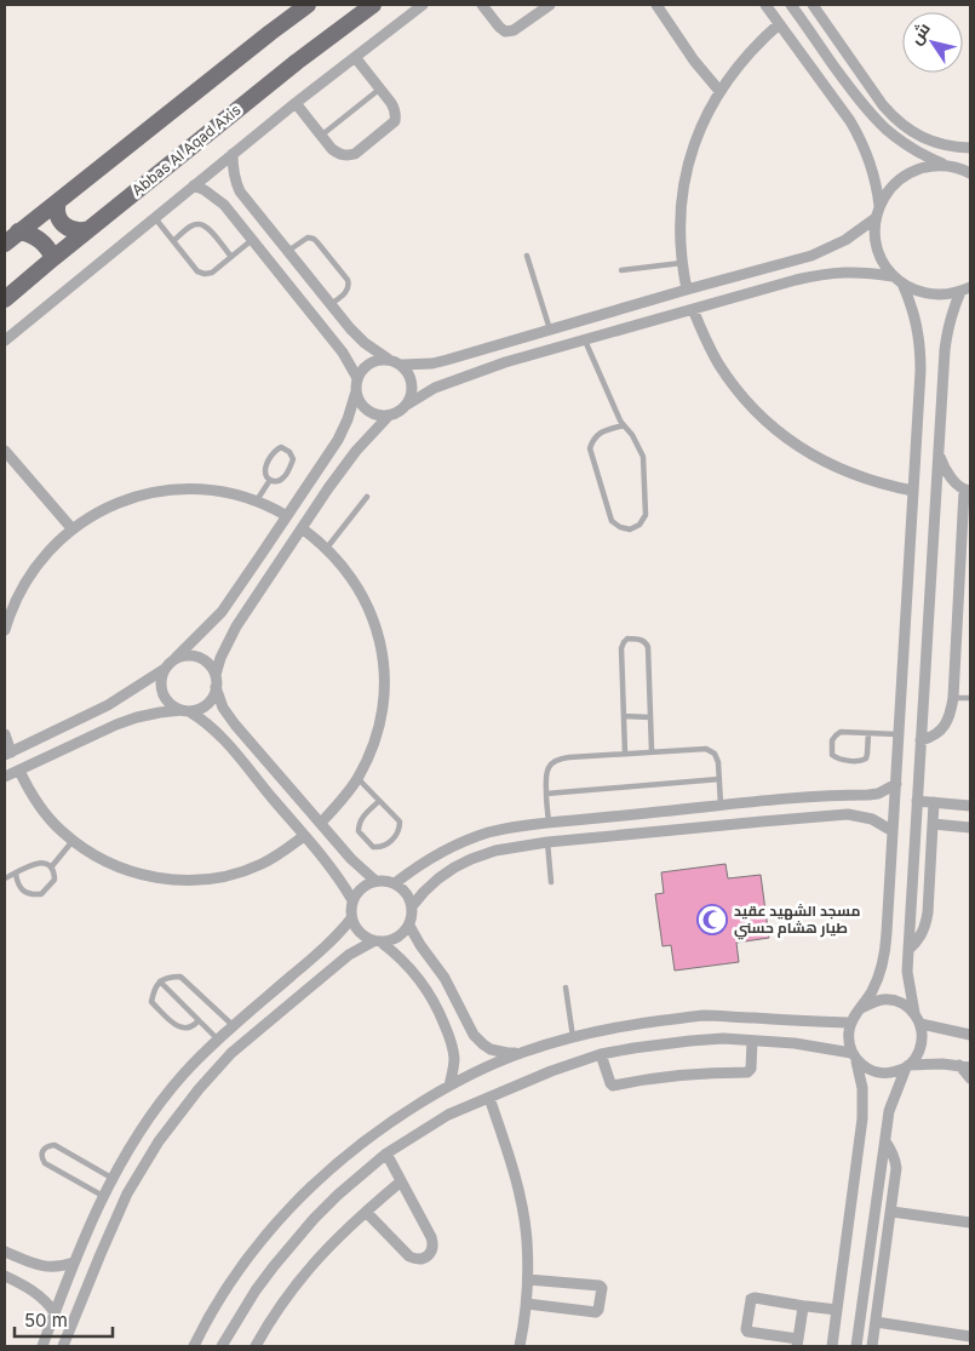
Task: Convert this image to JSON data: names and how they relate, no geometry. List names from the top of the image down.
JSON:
{
  "streets": {
    "main road": ["Abbas Al Aqad Axis"]
  },
  "places": {
    "mosque": ["مسجد الشهيد عقيد طيار هشام حسني"]
  },
  "scale_bar": "50 m",
  "north": "top left"
}
